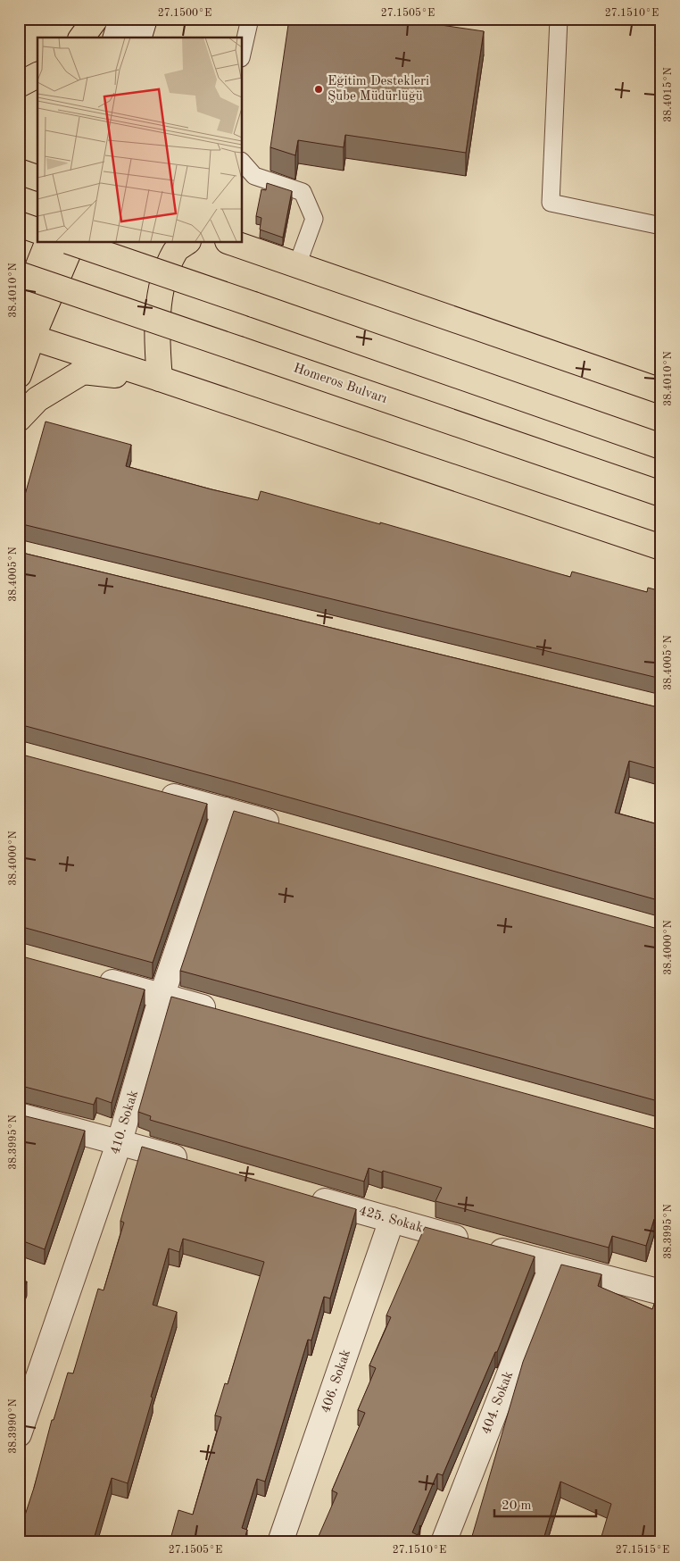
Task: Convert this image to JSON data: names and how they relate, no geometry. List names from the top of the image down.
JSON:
{
  "streets": {
    "main road": ["Homeros Bulvarı"],
    "street": [
      "410. Sokak",
      "425. Sokak",
      "406. Sokak",
      "404. Sokak"
    ]
  },
  "crossings": [
    ["425. Sokak", "406. Sokak"],
    ["425. Sokak", "404. Sokak"]
  ],
  "places": ["Eğitim Destekleri Şube Müdürlüğü"],
  "scale_bar": "20 m",
  "coordinates": [
    "27.1500°E",
    "27.1505°E",
    "27.1510°E",
    "38.4015°N",
    "38.4010°N",
    "38.4005°N",
    "38.4000°N",
    "38.3995°N",
    "38.3990°N",
    "27.1515°E"
  ]
}
